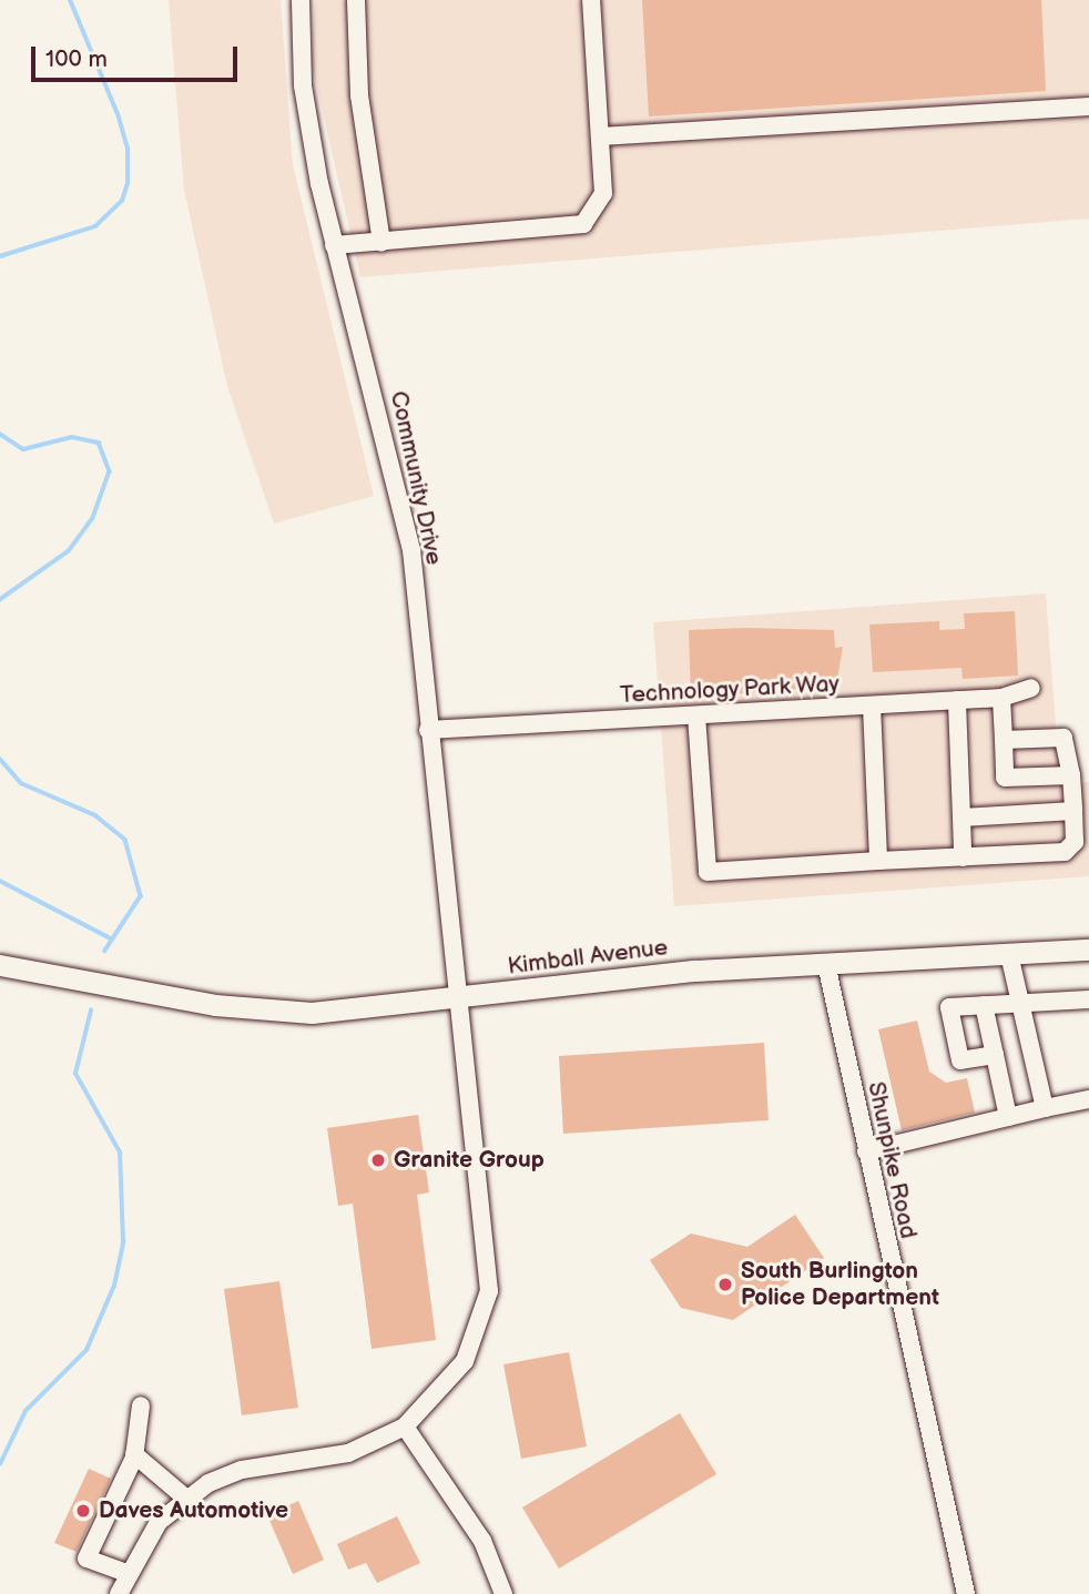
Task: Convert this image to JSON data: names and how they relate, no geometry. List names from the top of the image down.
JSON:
{
  "streets": {
    "main road": ["Kimball Avenue"],
    "street": ["Community Drive", "Technology Park Way", "Shunpike Road"]
  },
  "crossings": [
    ["Community Drive", "Technology Park Way"],
    ["Community Drive", "Kimball Avenue"],
    ["Kimball Avenue", "Shunpike Road"]
  ],
  "places": ["Granite Group", "South Burlington Police Department", "Daves Automotive"],
  "scale_bar": "100 m"
}
